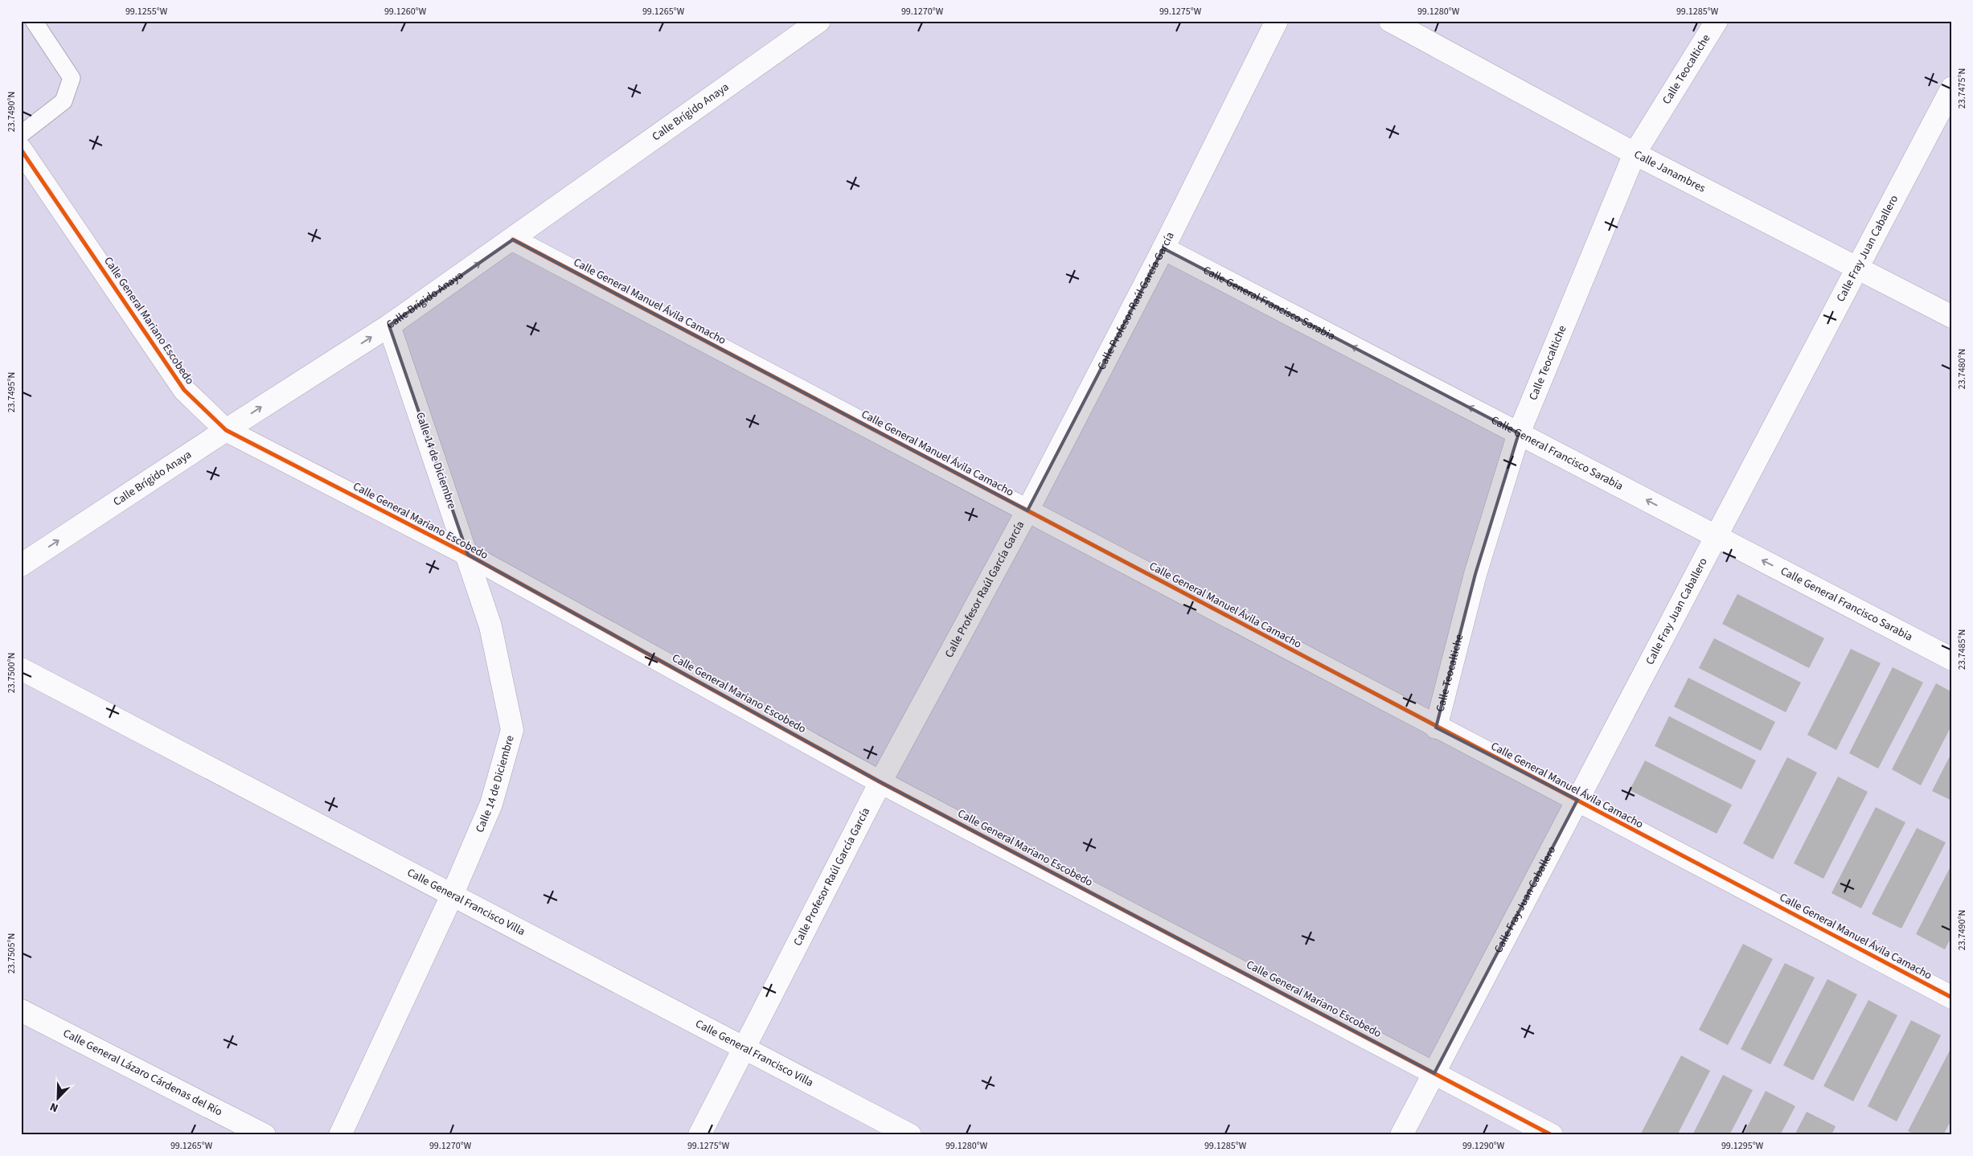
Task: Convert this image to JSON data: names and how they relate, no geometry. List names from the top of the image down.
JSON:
{
  "streets": {
    "street": [
      "Calle Teocaltiche",
      "Calle Brígido Anaya",
      "Calle Janambres",
      "Calle Fray Juan Caballero",
      "Calle General Manuel Ávila Camacho",
      "Calle Profesor Raúl García García",
      "Calle General Francisco Sarabia",
      "Calle General Mariano Escobedo",
      "Calle 14 de Diciembre",
      "Calle General Francisco Villa",
      "Calle General Lázaro Cárdenas del Río"
    ]
  },
  "crossings": [
    ["Calle Teocaltiche", "Calle Janambres"],
    ["Calle Teocaltiche", "Calle General Manuel Ávila Camacho"],
    ["Calle Teocaltiche", "Calle General Francisco Sarabia"],
    ["Calle Brígido Anaya", "Calle General Manuel Ávila Camacho"],
    ["Calle Brígido Anaya", "Calle General Mariano Escobedo"],
    ["Calle Brígido Anaya", "Calle 14 de Diciembre"],
    ["Calle Janambres", "Calle Fray Juan Caballero"],
    ["Calle Fray Juan Caballero", "Calle General Manuel Ávila Camacho"],
    ["Calle Fray Juan Caballero", "Calle General Francisco Sarabia"],
    ["Calle Fray Juan Caballero", "Calle General Mariano Escobedo"],
    ["Calle General Manuel Ávila Camacho", "Calle Profesor Raúl García García"],
    ["Calle Profesor Raúl García García", "Calle General Francisco Sarabia"],
    ["Calle Profesor Raúl García García", "Calle General Mariano Escobedo"],
    ["Calle Profesor Raúl García García", "Calle General Francisco Villa"],
    ["Calle General Mariano Escobedo", "Calle 14 de Diciembre"],
    ["Calle 14 de Diciembre", "Calle General Francisco Villa"]
  ],
  "one_way": ["Calle Brígido Anaya", "Calle General Francisco Sarabia"],
  "north": "bottom left",
  "coordinates": [
    "99.1255°W",
    "99.1260°W",
    "99.1265°W",
    "99.1270°W",
    "99.1275°W",
    "99.1280°W",
    "99.1285°W",
    "23.7475°N",
    "23.7490°N",
    "23.7480°N",
    "23.7495°N",
    "23.7485°N",
    "23.7500°N",
    "23.7505°N",
    "99.1290°W",
    "99.1295°W"
  ]
}
